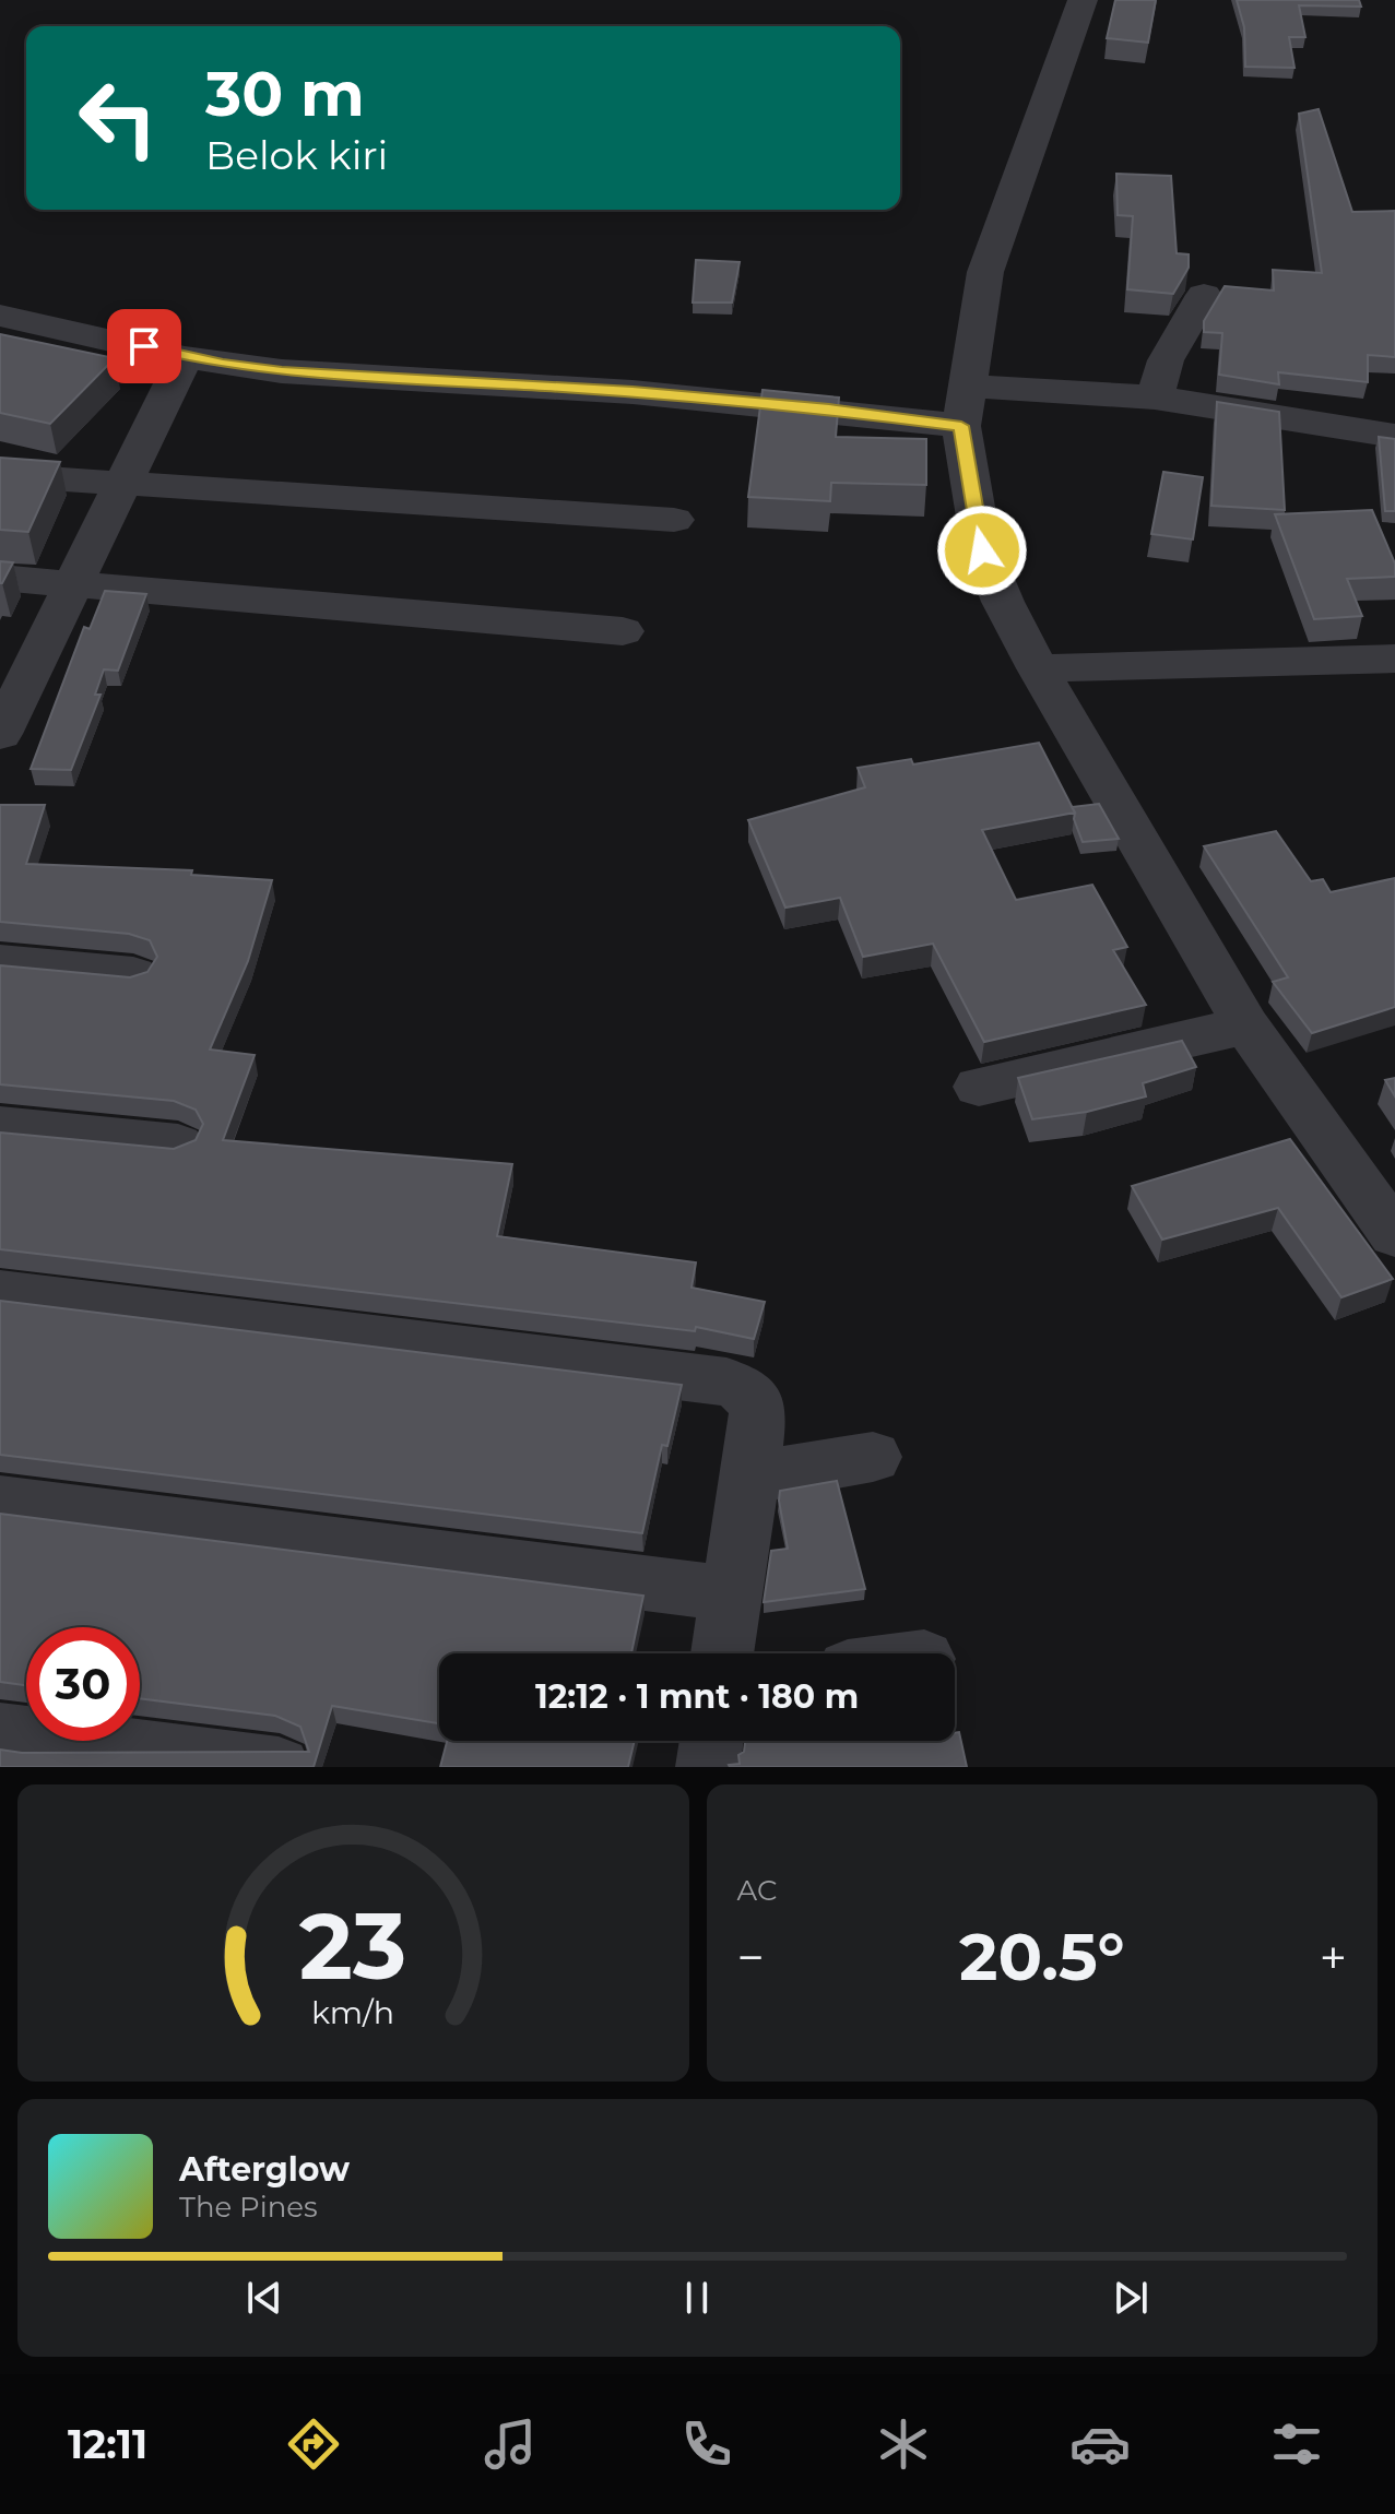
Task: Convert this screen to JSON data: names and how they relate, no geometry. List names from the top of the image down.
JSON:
{
  "page": {
    "turn": ["30 m", "Belok kiri"],
    "limit": "30",
    "trip": "12:12 · 1 mnt · 180 m",
    "tile": "AC",
    "heat": ["−", "20.5°", "+"],
    "song": ["Afterglow", "The Pines"],
    "tabs": "12:11",
    "gauge": ["23", "km/h"]
  }
}
